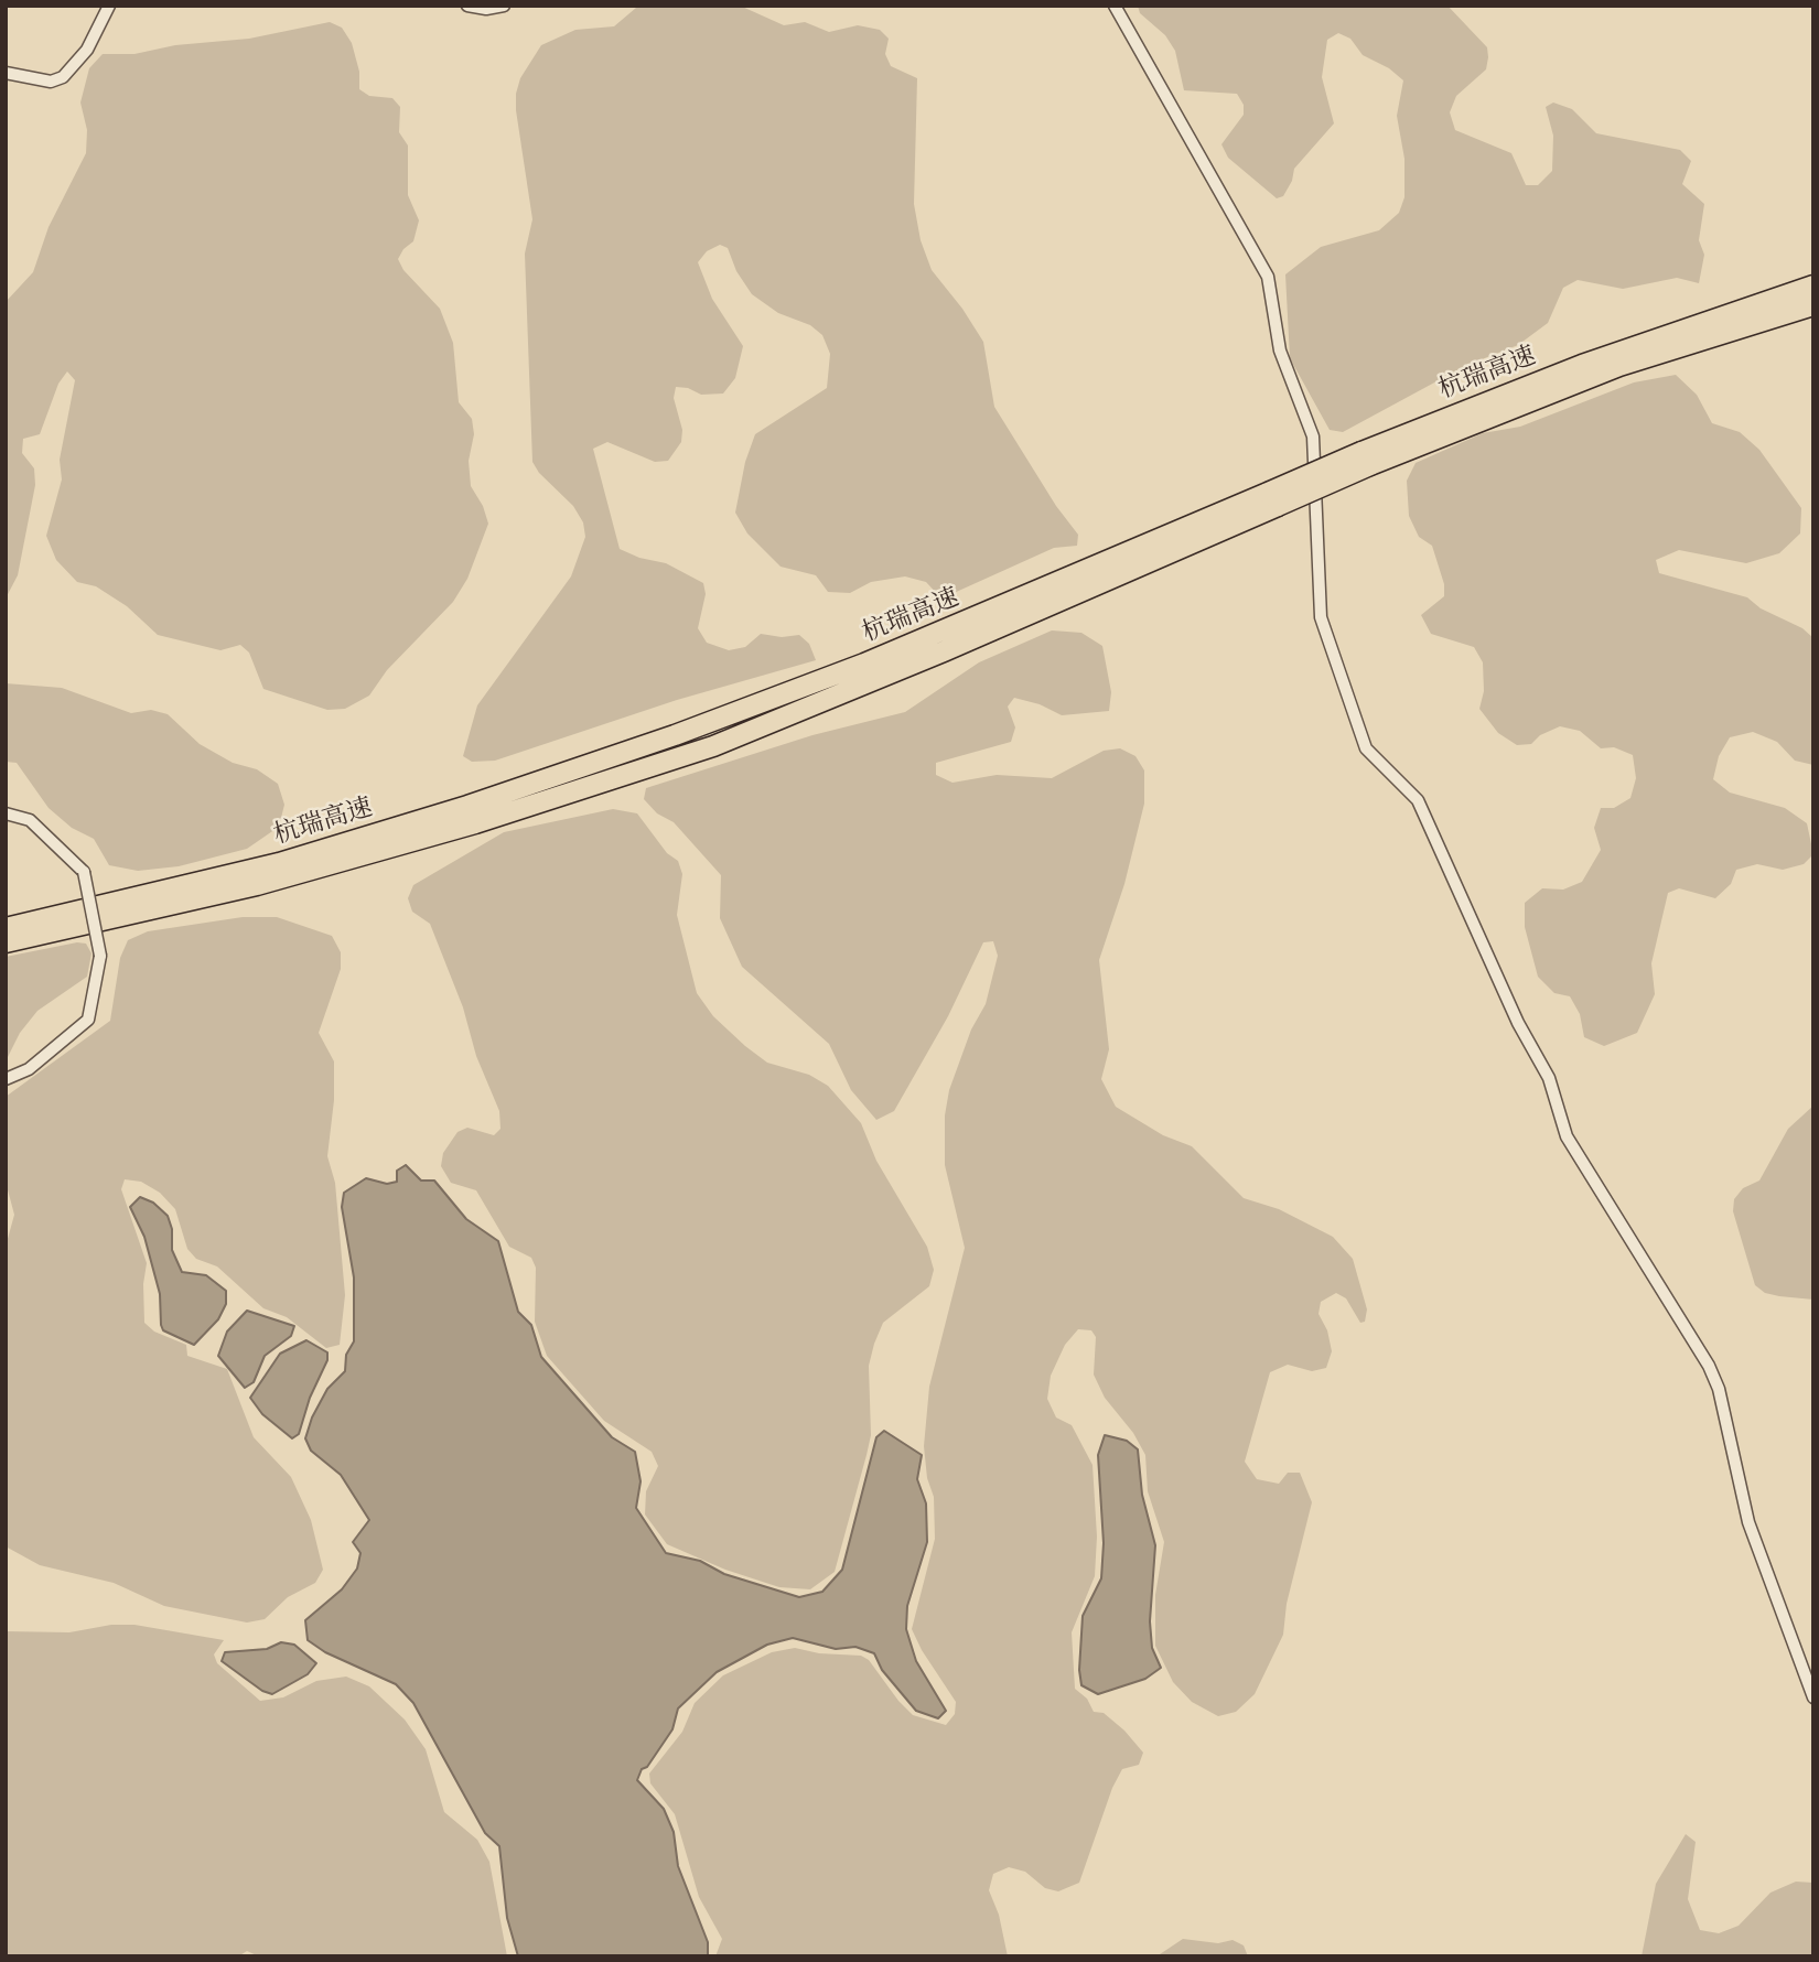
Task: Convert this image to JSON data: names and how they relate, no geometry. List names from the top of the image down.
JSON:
{
  "streets": {
    "highway": ["杭瑞高速"]
  }
}
